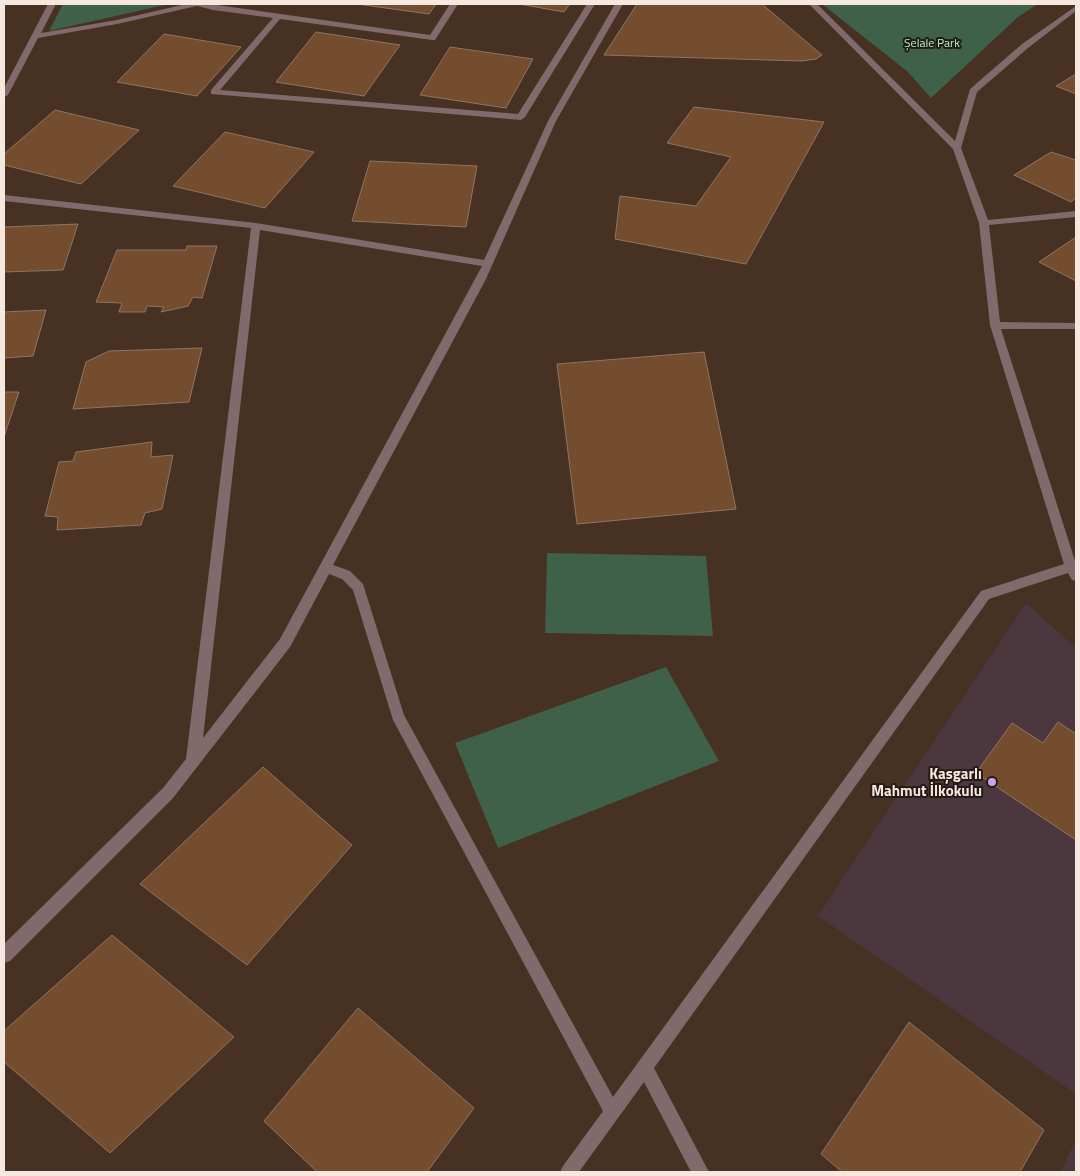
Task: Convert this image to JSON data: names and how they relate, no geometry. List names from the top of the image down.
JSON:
{
  "parks": ["Şelale Park"],
  "places": ["Kaşgarlı Mahmut İlkokulu"]
}
